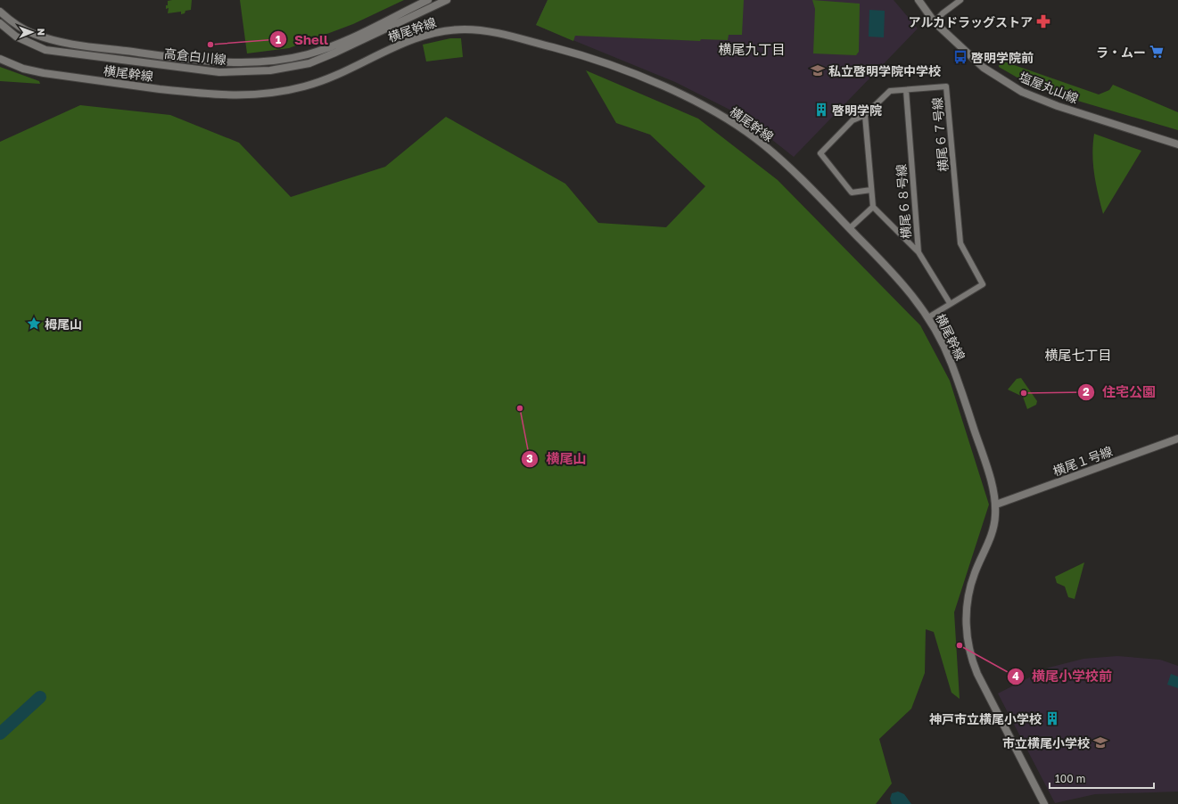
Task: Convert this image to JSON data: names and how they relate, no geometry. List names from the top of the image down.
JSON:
{
  "streets": {
    "street": [
      "横尾幹線",
      "高倉白川線",
      "塩屋丸山線",
      "横尾６７号線",
      "横尾６８号線",
      "横尾１号線"
    ]
  },
  "crossings": [
    ["横尾幹線", "横尾６７号線"],
    ["横尾幹線", "横尾１号線"],
    ["横尾６７号線", "横尾６８号線"]
  ],
  "districts": ["横尾九丁目", "横尾七丁目"],
  "places": {
    "pharmacy": ["アルカドラッグストア"],
    "other": [
      "Shell",
      "住宅公園",
      "横尾山",
      "横尾小学校前"
    ],
    "supermarket": ["ラ・ムー"],
    "bus stop": ["啓明学院前"],
    "school or university": ["私立啓明学院中学校", "市立横尾小学校"],
    "building": ["啓明学院", "神戸市立横尾小学校"],
    "place": ["栂尾山"]
  },
  "scale_bar": "100 m",
  "north": "right"
}
